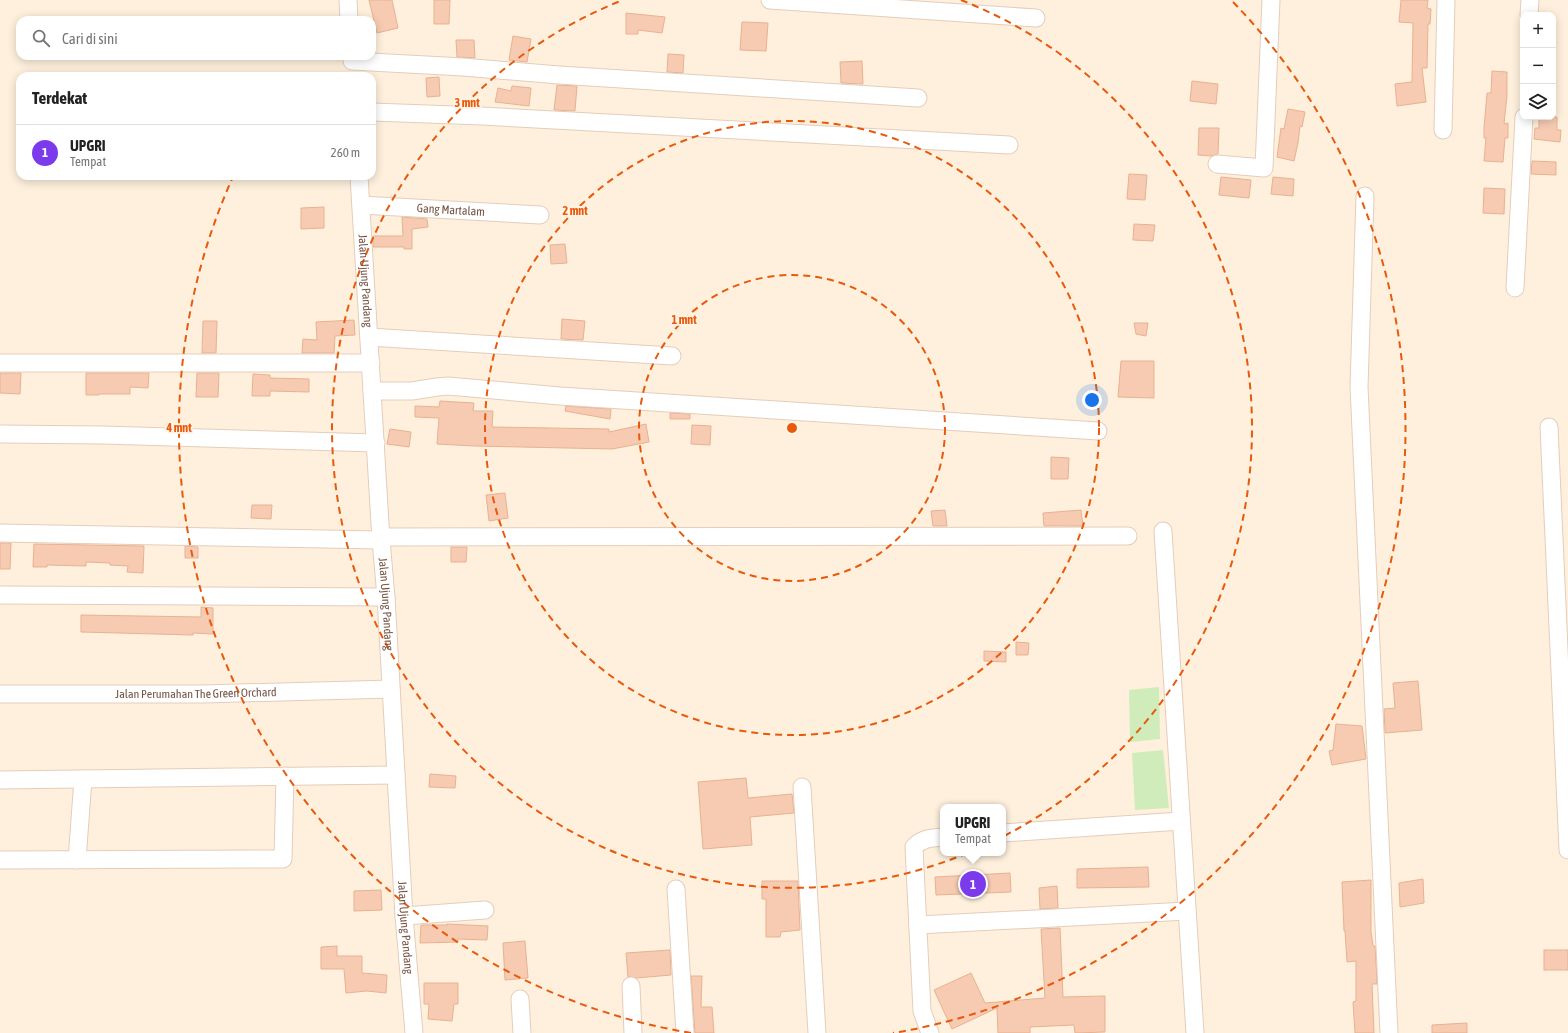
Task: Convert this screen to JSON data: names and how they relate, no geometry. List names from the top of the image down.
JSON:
{
  "streets": {
    "street": ["Gang Martalam", "Jalan Ujung Pandang", "Jalan Perumahan The Green Orchard"]
  },
  "crossings": [
    ["Gang Martalam", "Jalan Ujung Pandang"],
    ["Jalan Ujung Pandang", "Jalan Perumahan The Green Orchard"]
  ],
  "page": {
    "map_buttons": ["+", "−"],
    "search": "Cari di sini",
    "heading": "Terdekat",
    "list": [
      {
        "mark": "1",
        "name": "UPGRI",
        "note": "Tempat",
        "value": "260 m"
      }
    ],
    "popup": ["UPGRI", "Tempat"],
    "pins": "1"
  },
  "rings": [
    "3 mnt",
    "2 mnt",
    "1 mnt",
    "4 mnt"
  ]
}
